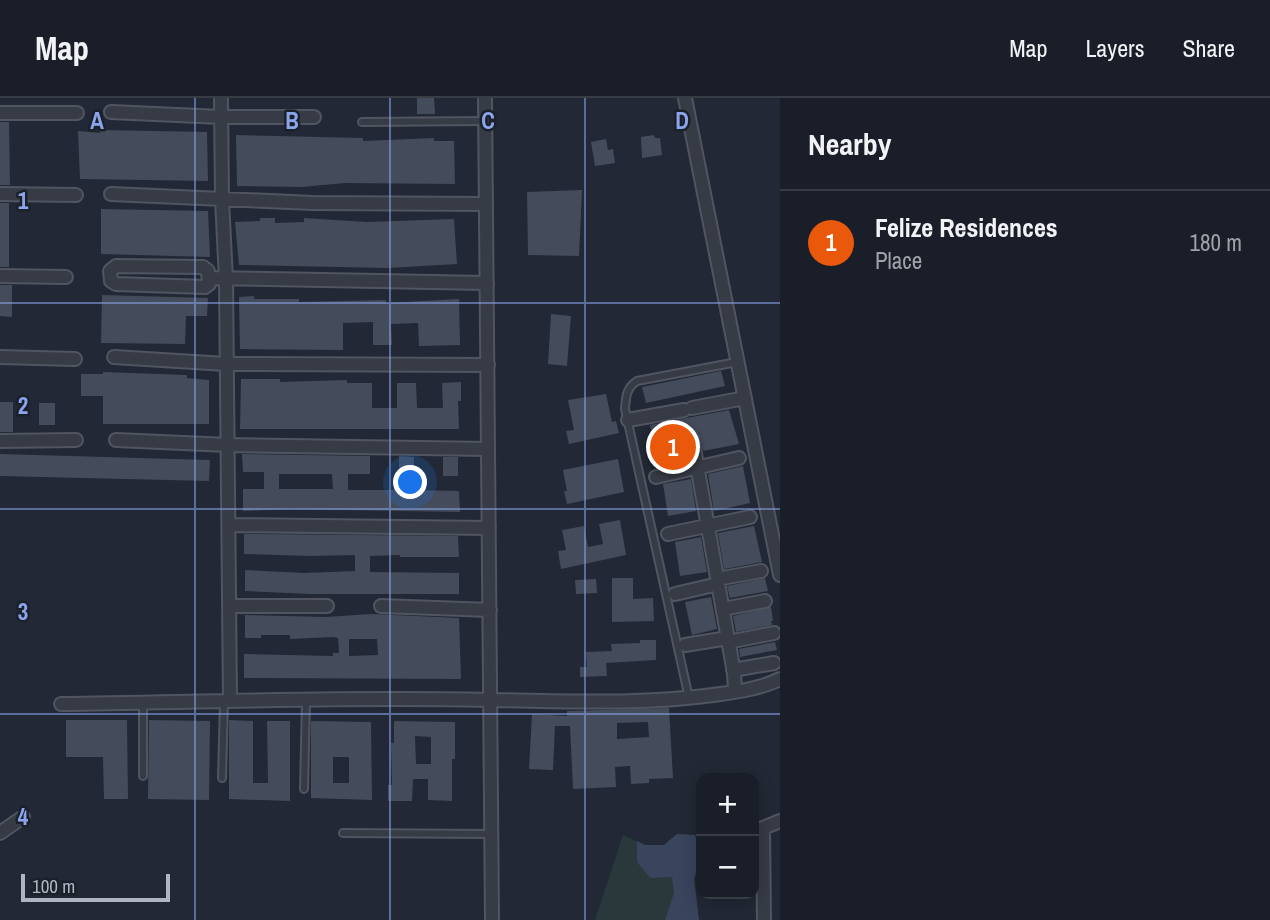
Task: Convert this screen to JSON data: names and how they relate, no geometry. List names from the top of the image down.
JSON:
{
  "scale_bar": "100 m",
  "page": {
    "header": "Map",
    "nav": ["Map", "Layers", "Share"],
    "heading": "Nearby",
    "list": [
      {
        "mark": "1",
        "name": "Felize Residences",
        "note": "Place",
        "value": "180 m"
      }
    ],
    "pins": "1",
    "map_buttons": ["+", "−"],
    "scale": "100 m"
  },
  "grid": {
    "columns": [
      "A",
      "B",
      "C",
      "D"
    ],
    "rows": [
      "1",
      "2",
      "3",
      "4"
    ]
  }
}
